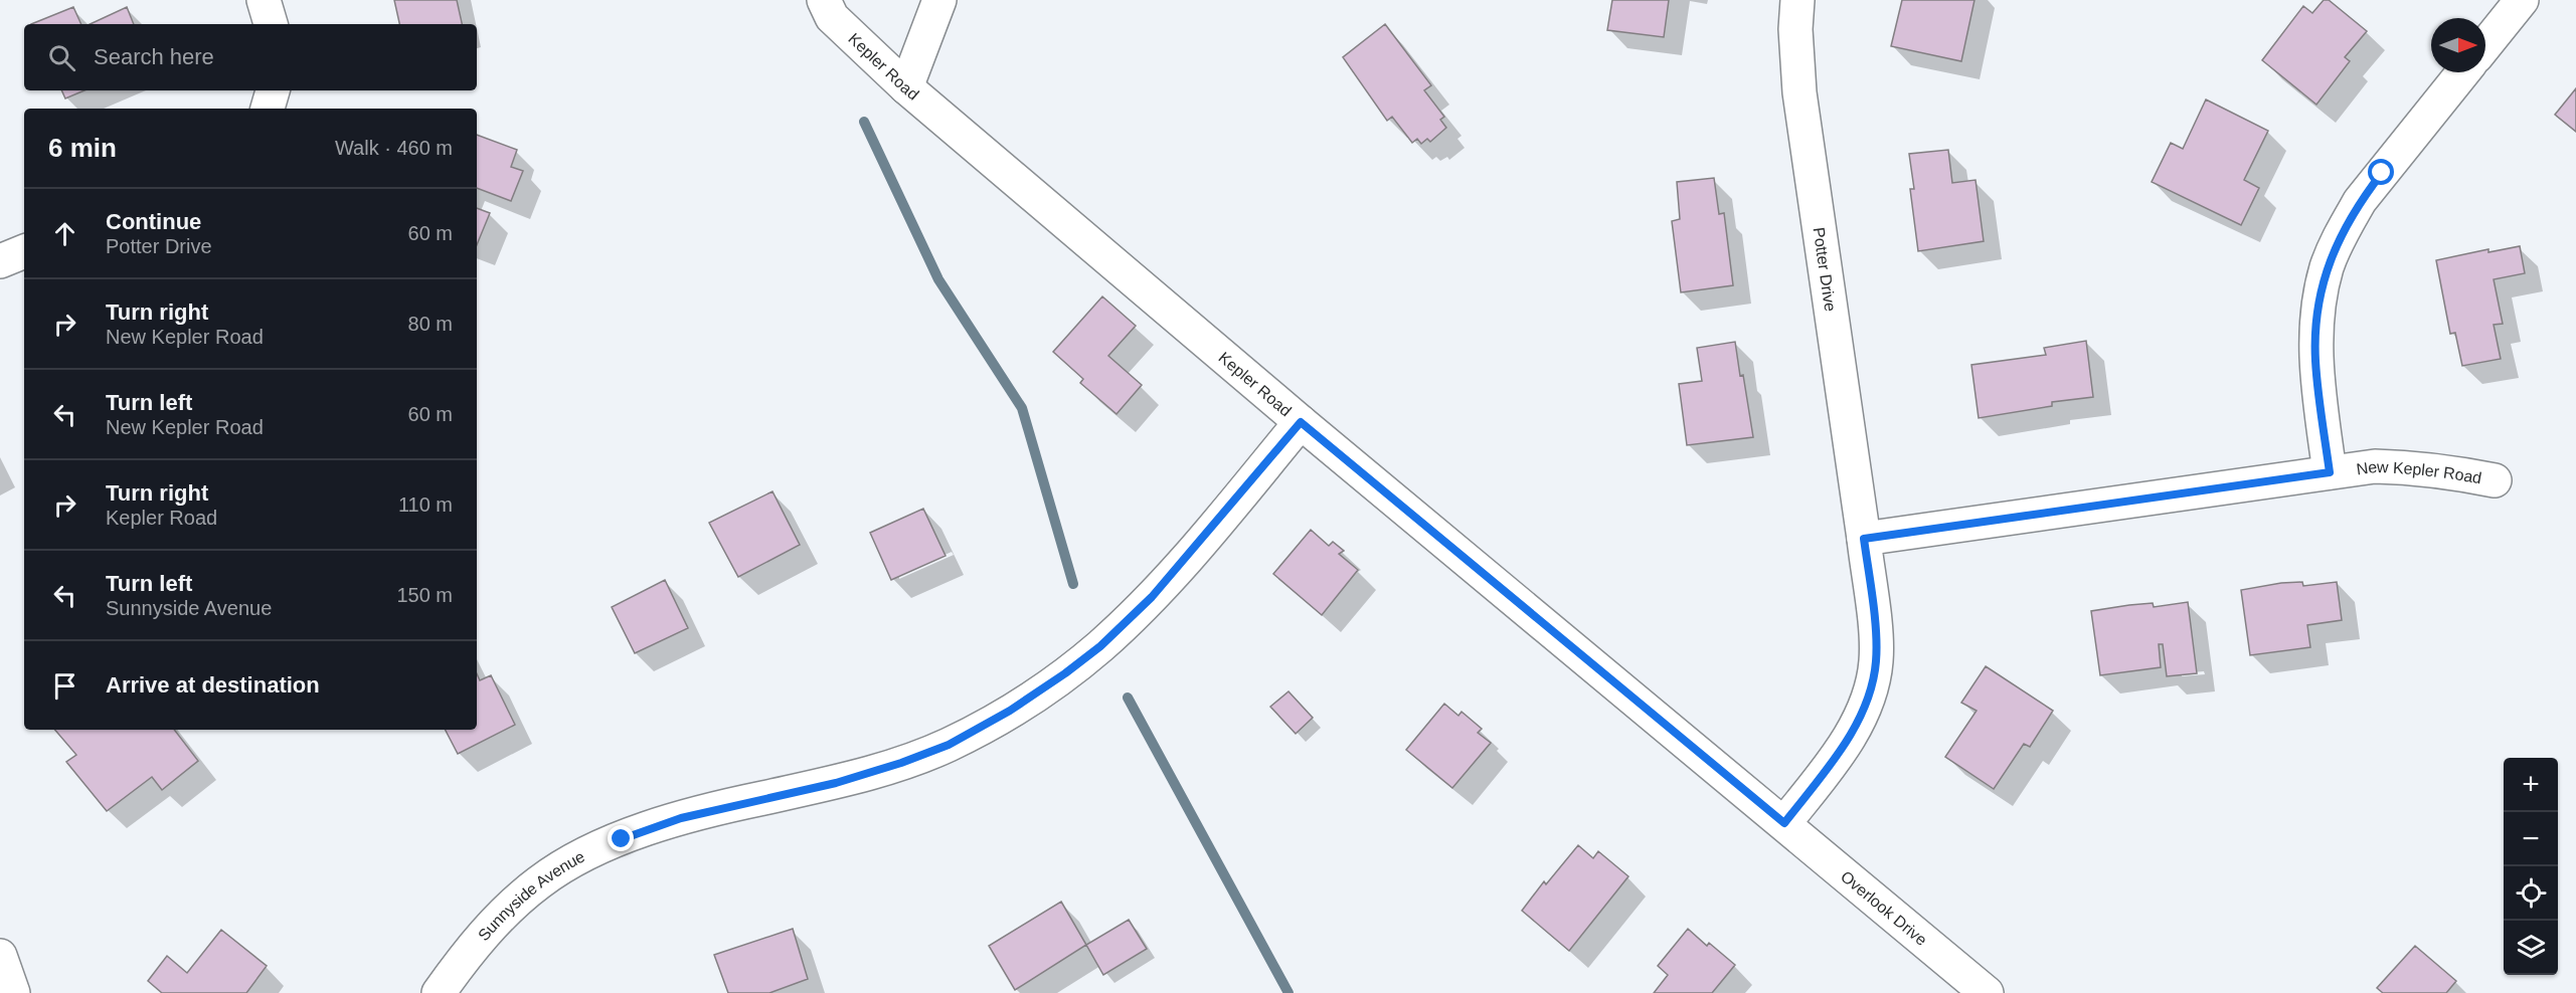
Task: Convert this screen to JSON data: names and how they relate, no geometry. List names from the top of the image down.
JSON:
{
  "streets": {
    "street": [
      "Kepler Road",
      "Potter Drive",
      "New Kepler Road",
      "Sunnyside Avenue",
      "Overlook Drive"
    ]
  },
  "crossings": [
    ["Kepler Road", "Sunnyside Avenue"],
    ["Kepler Road", "Overlook Drive"],
    ["Potter Drive", "New Kepler Road"]
  ],
  "north": "right",
  "page": {
    "search": "Search here",
    "heading": ["6 min", "Walk · 460 m"],
    "list": [
      ["Continue", "Potter Drive", "60 m"],
      ["Turn right", "New Kepler Road", "80 m"],
      ["Turn left", "New Kepler Road", "60 m"],
      ["Turn right", "Kepler Road", "110 m"],
      ["Turn left", "Sunnyside Avenue", "150 m"],
      "Arrive at destination"
    ],
    "map_buttons": ["+", "−"]
  }
}
